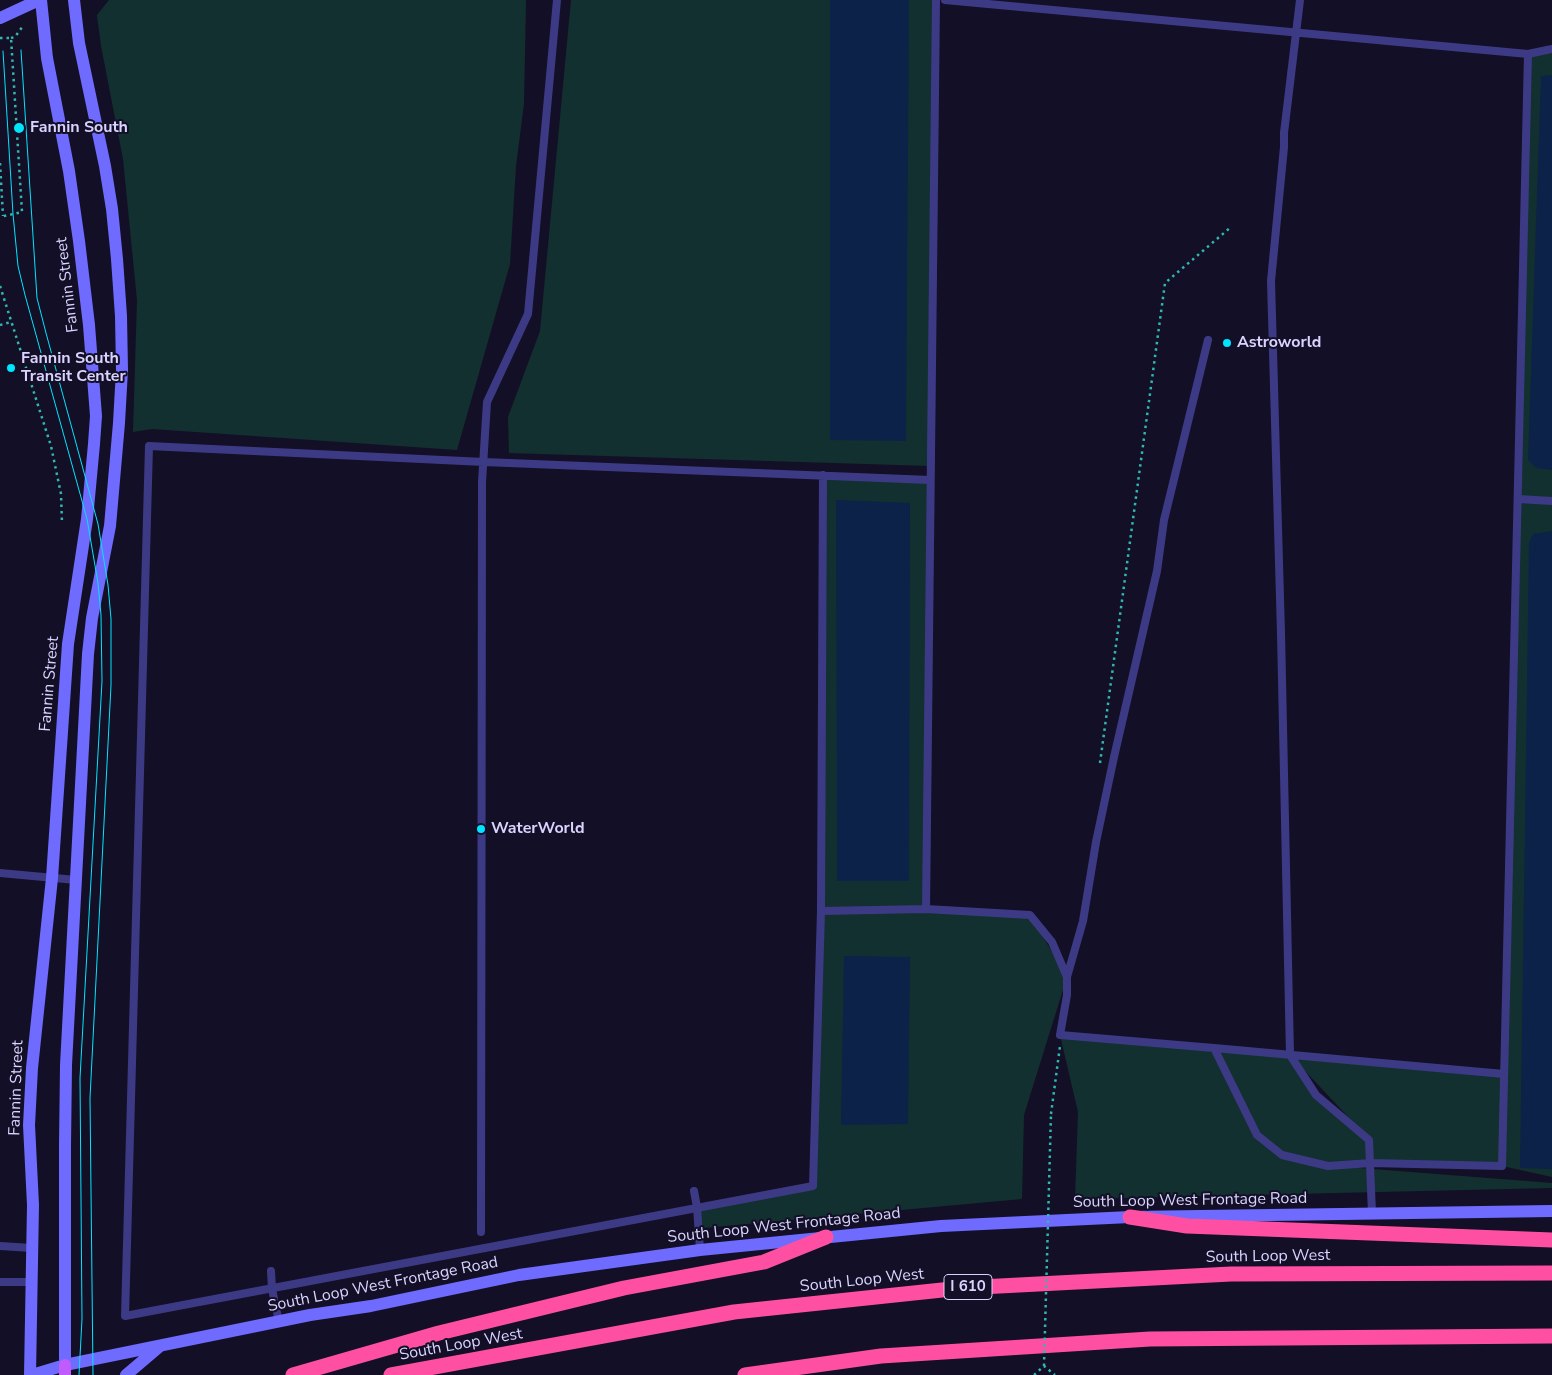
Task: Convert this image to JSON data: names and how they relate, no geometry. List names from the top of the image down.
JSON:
{
  "streets": {
    "highway": ["South Loop West", "I 610"],
    "main road": ["Fannin Street", "South Loop West Frontage Road"]
  },
  "crossings": [
    ["Fannin Street", "South Loop West Frontage Road"]
  ],
  "places": [
    "Fannin South",
    "Astroworld",
    "Fannin South Transit Center",
    "WaterWorld"
  ]
}
